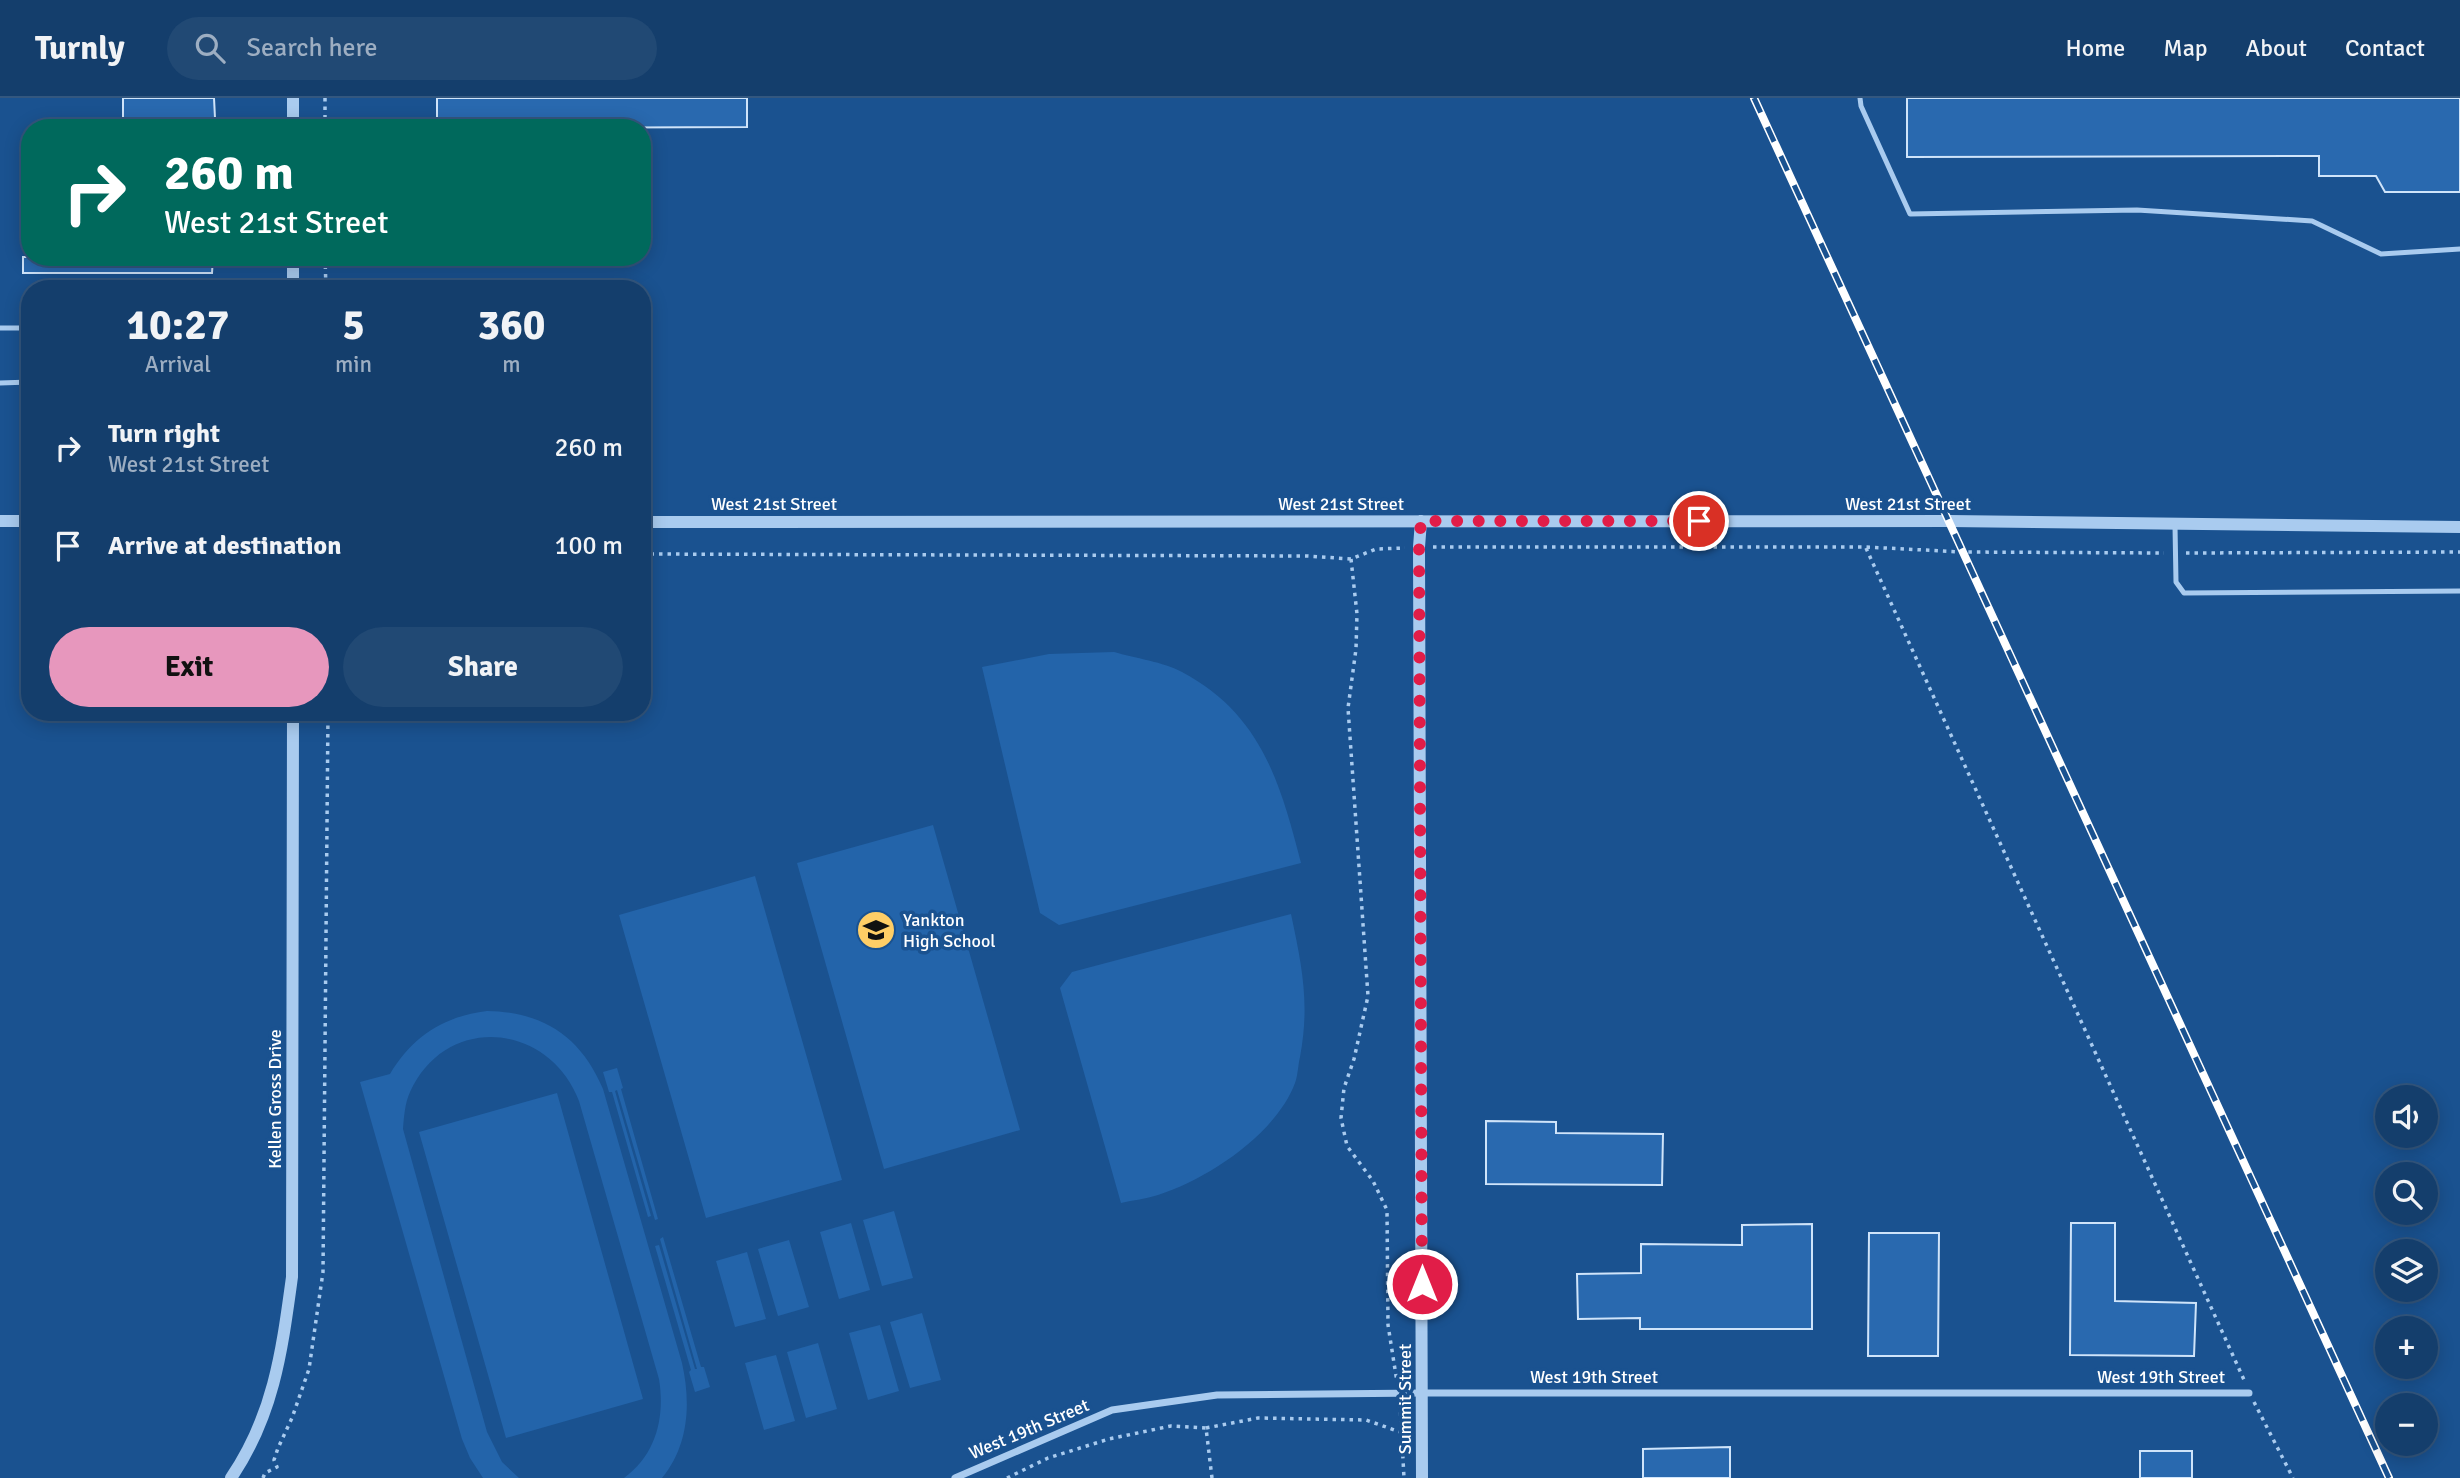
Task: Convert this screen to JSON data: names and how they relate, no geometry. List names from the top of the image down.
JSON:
{
  "streets": {
    "street": [
      "West 21st Street",
      "Kellen Gross Drive",
      "West 19th Street",
      "Summit Street"
    ]
  },
  "crossings": [
    ["West 21st Street", "Summit Street"],
    ["West 19th Street", "Summit Street"]
  ],
  "places": {
    "school or university": ["Yankton High School"]
  },
  "page": {
    "header": "Turnly",
    "search": "Search here",
    "nav": [
      "Home",
      "Map",
      "About",
      "Contact"
    ],
    "turn": ["260 m", "West 21st Street"],
    "eta": [
      "10:27",
      "Arrival",
      "5",
      "min",
      "360",
      "m"
    ],
    "list": [
      {
        "name": "Turn right",
        "note": "West 21st Street",
        "value": "260 m"
      },
      {
        "name": "Arrive at destination",
        "value": "100 m"
      }
    ],
    "buttons": ["Exit", "Share"],
    "map_buttons": ["+", "−"]
  }
}
